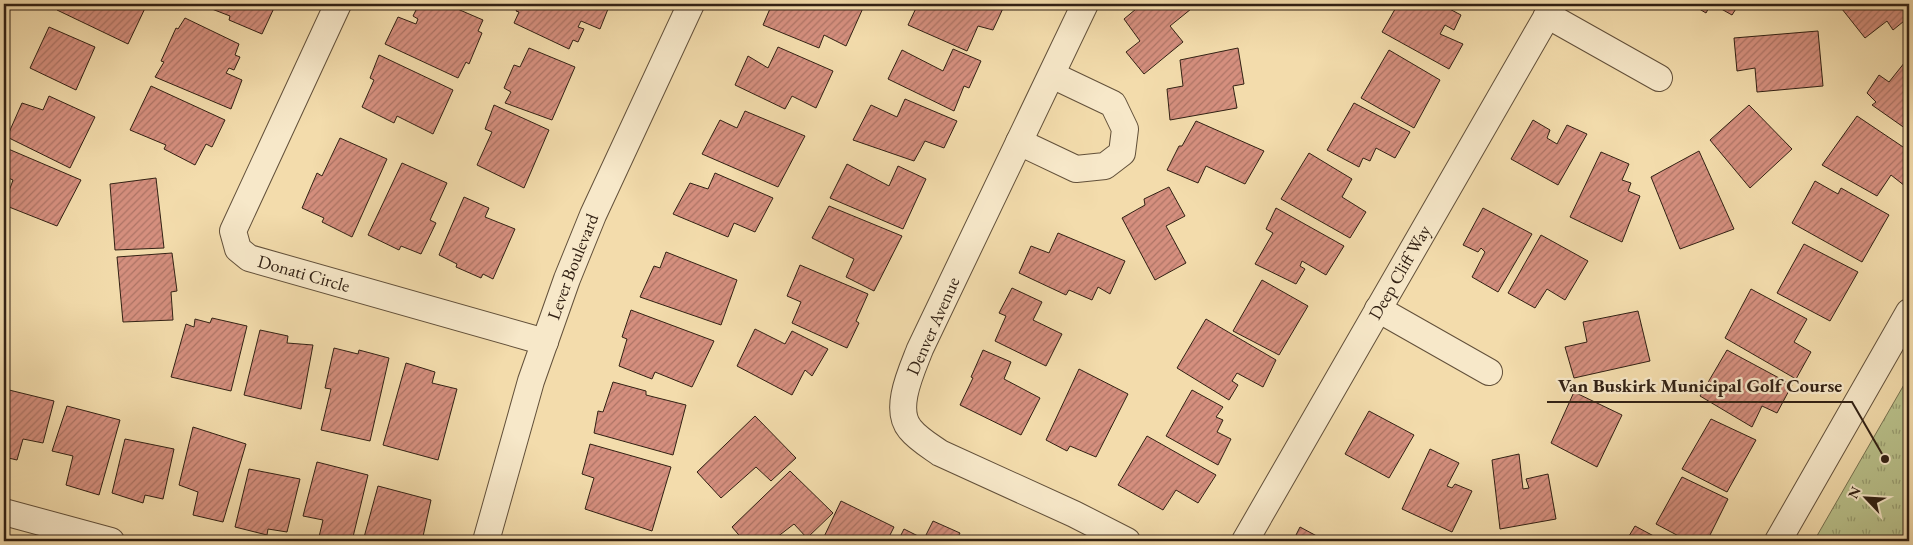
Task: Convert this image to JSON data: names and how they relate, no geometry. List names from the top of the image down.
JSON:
{
  "streets": {
    "street": [
      "Lever Boulevard",
      "Deep Cliff Way",
      "Donati Circle",
      "Denver Avenue"
    ]
  },
  "crossings": [
    ["Lever Boulevard", "Donati Circle"]
  ],
  "places": ["Van Buskirk Municipal Golf Course"],
  "north": "top left"
}
